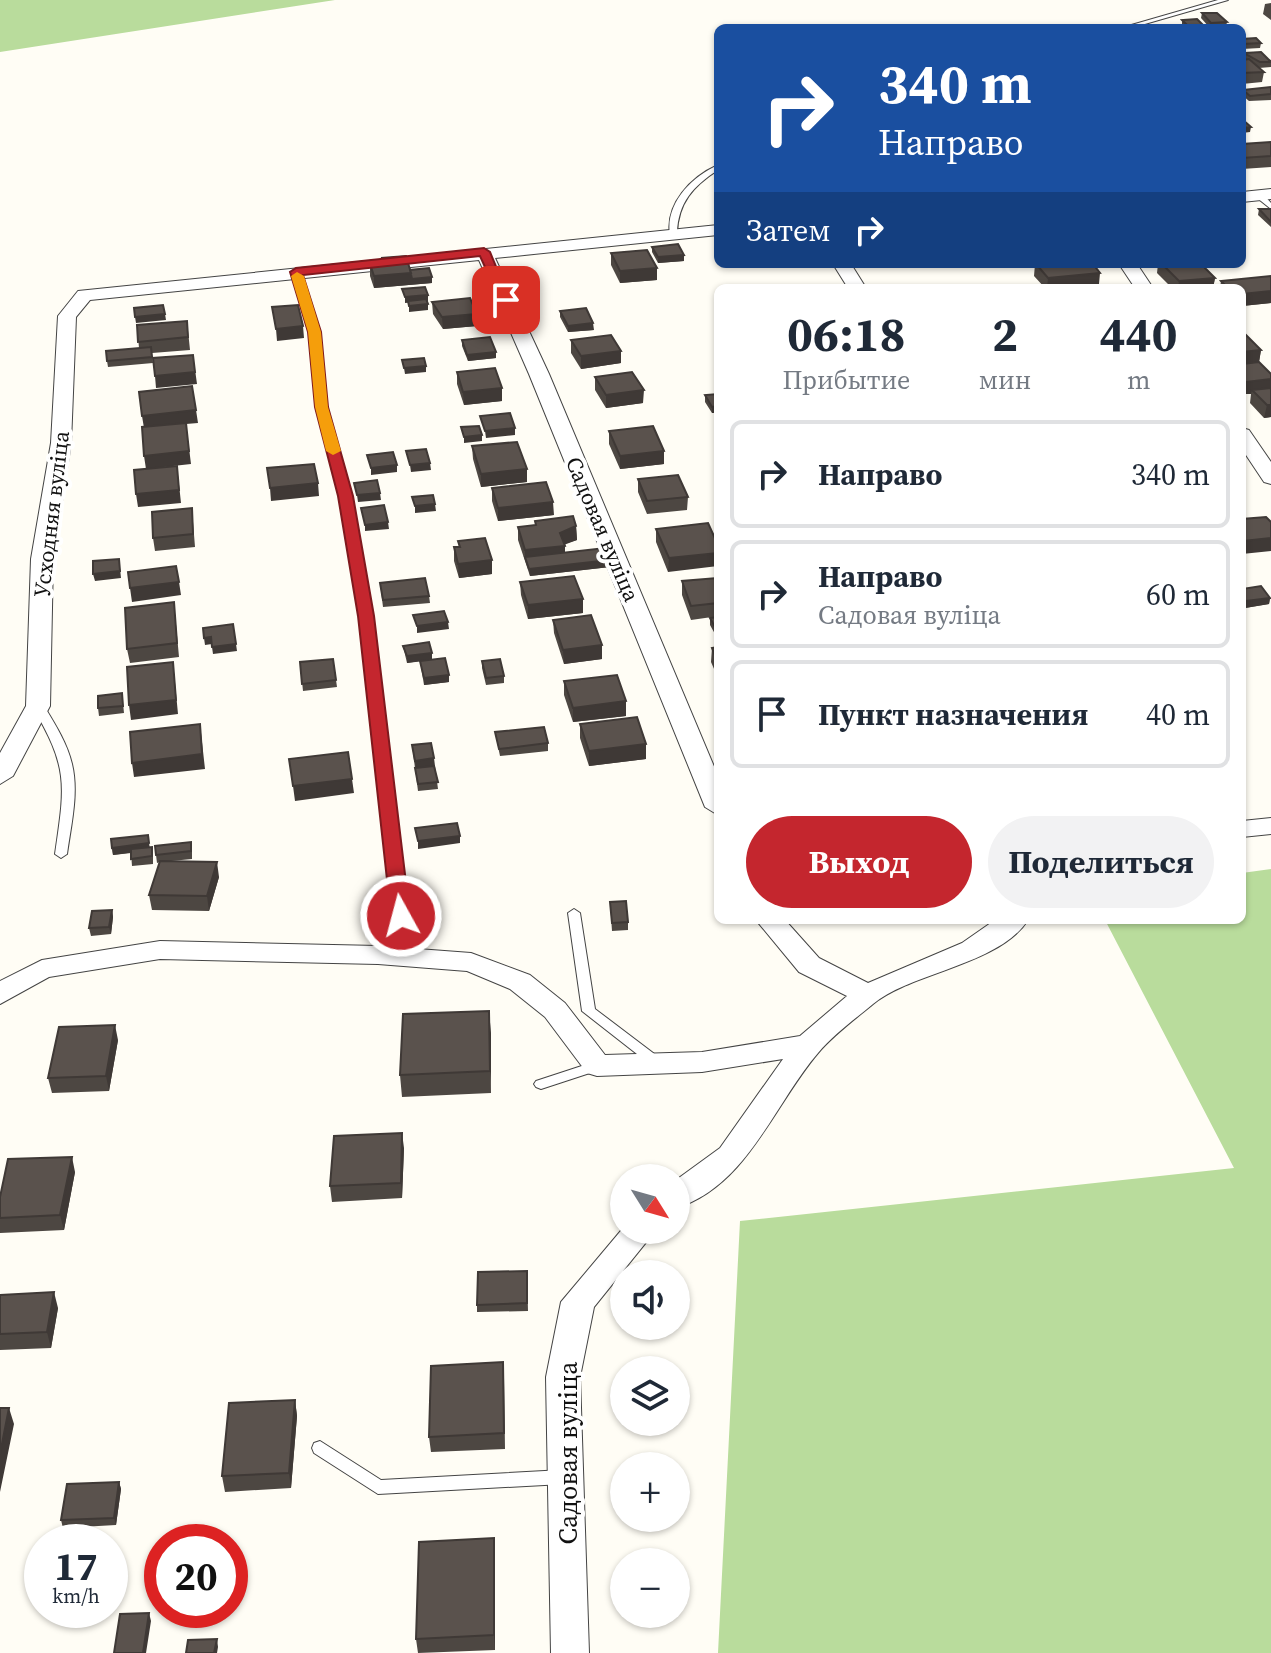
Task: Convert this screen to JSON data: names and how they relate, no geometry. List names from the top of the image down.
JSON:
{
  "streets": {
    "street": ["Усходняя вуліца", "Садовая вуліца"]
  },
  "north": "bottom right",
  "page": {
    "turn": ["340 m", "Направо"],
    "then": "Затем",
    "eta": [
      "06:18",
      "Прибытие",
      "2",
      "мин",
      "440",
      "m"
    ],
    "list": [
      {
        "name": "Направо",
        "value": "340 m"
      },
      {
        "name": "Направо",
        "note": "Садовая вуліца",
        "value": "60 m"
      },
      {
        "name": "Пункт назначения",
        "value": "40 m"
      }
    ],
    "buttons": ["Выход", "Поделиться"],
    "map_buttons": ["+", "−"],
    "speed": "17 km/h",
    "limit": "20"
  }
}
